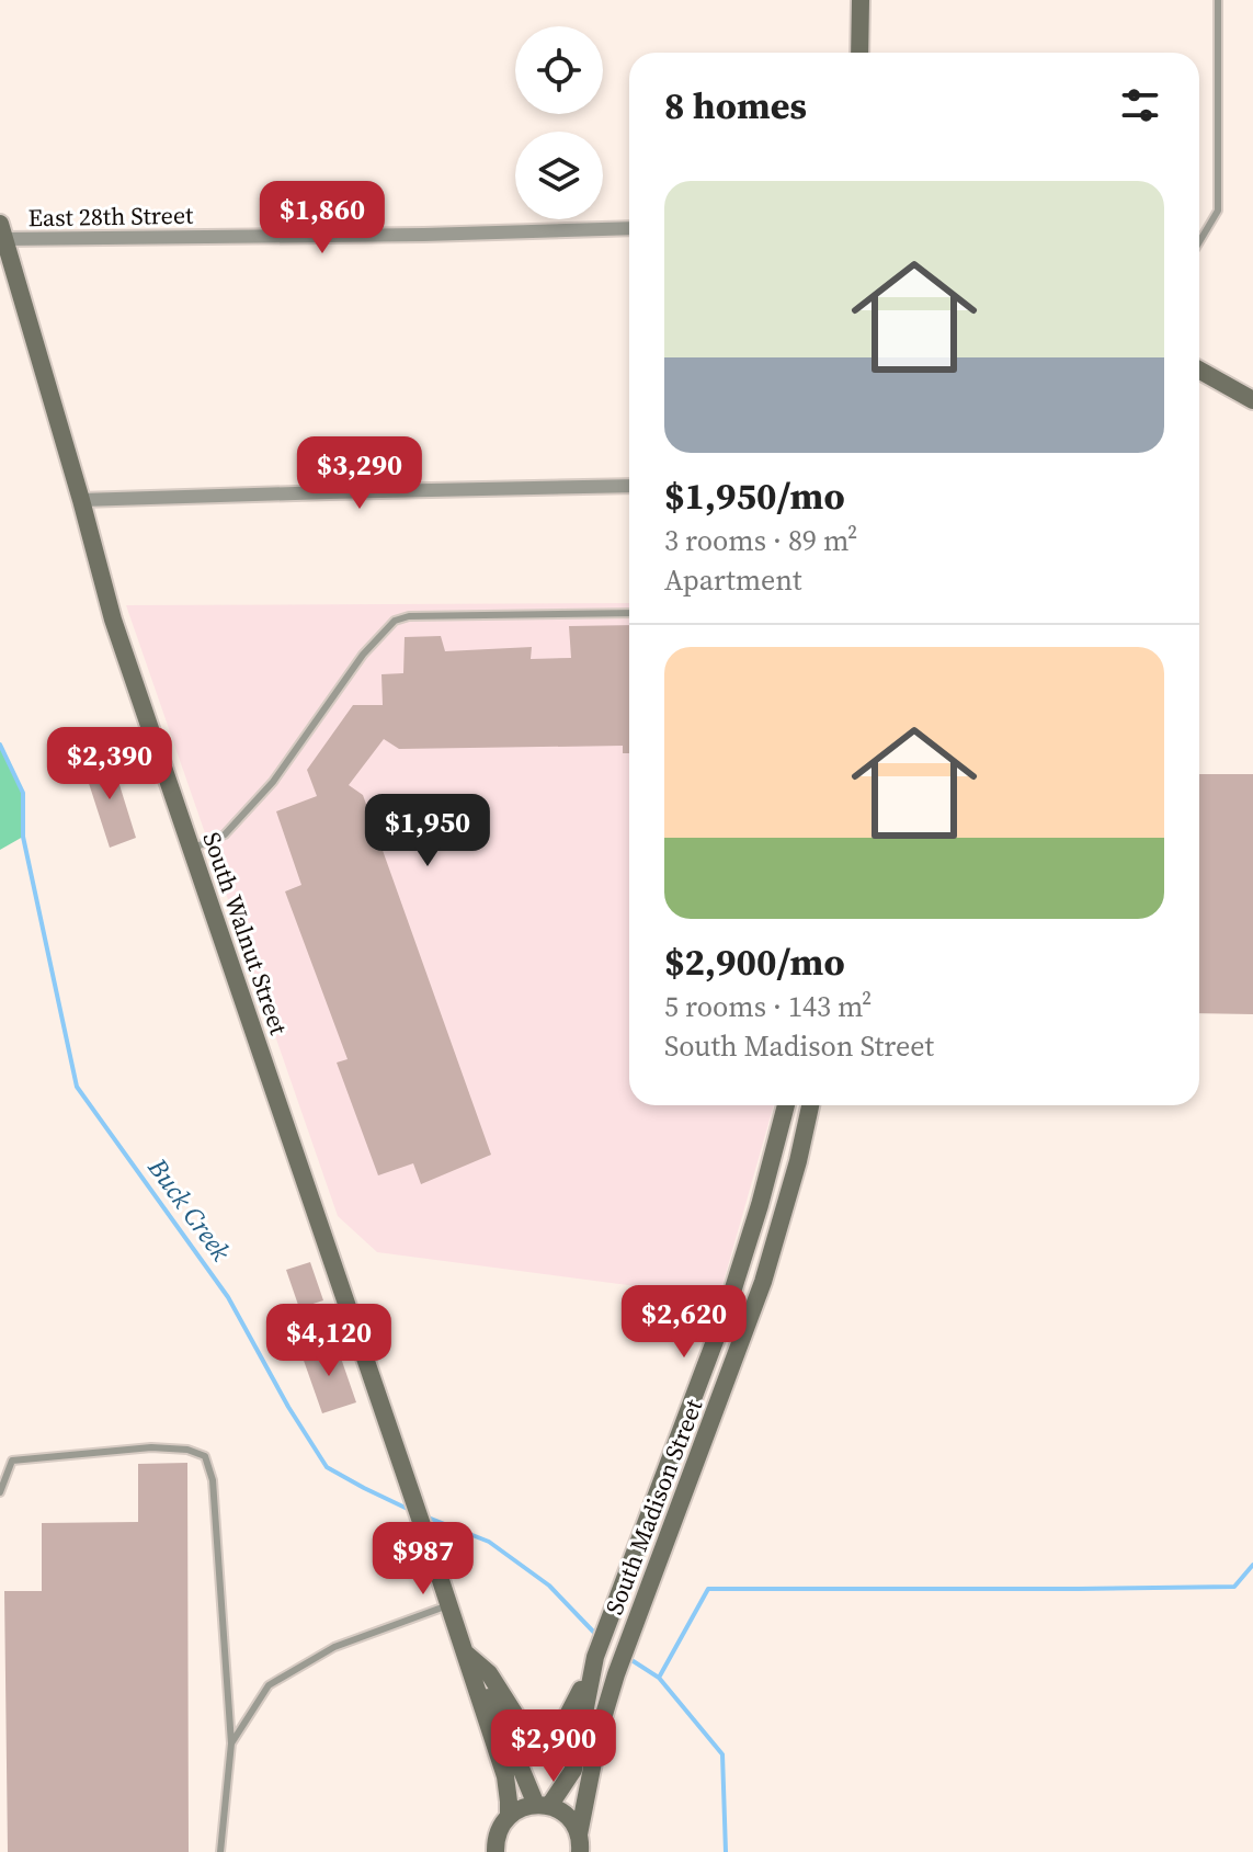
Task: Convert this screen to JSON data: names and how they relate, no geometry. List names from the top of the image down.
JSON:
{
  "streets": {
    "main road": ["South Walnut Street", "South Madison Street"],
    "street": ["East 28th Street"]
  },
  "crossings": [
    ["East 28th Street", "South Walnut Street"],
    ["South Walnut Street", "South Madison Street"]
  ],
  "water": ["Buck Creek"],
  "page": {
    "heading": "8 homes",
    "list": [
      {
        "name": "$1,950/mo",
        "note": "3 rooms · 89 m² · Apartment"
      },
      {
        "name": "$2,900/mo",
        "note": "5 rooms · 143 m² · South Madison Street"
      }
    ],
    "price": [
      "$1,860",
      "$3,290",
      "$2,390",
      "$1,950",
      "$2,620",
      "$4,120",
      "$987",
      "$2,900"
    ]
  }
}
